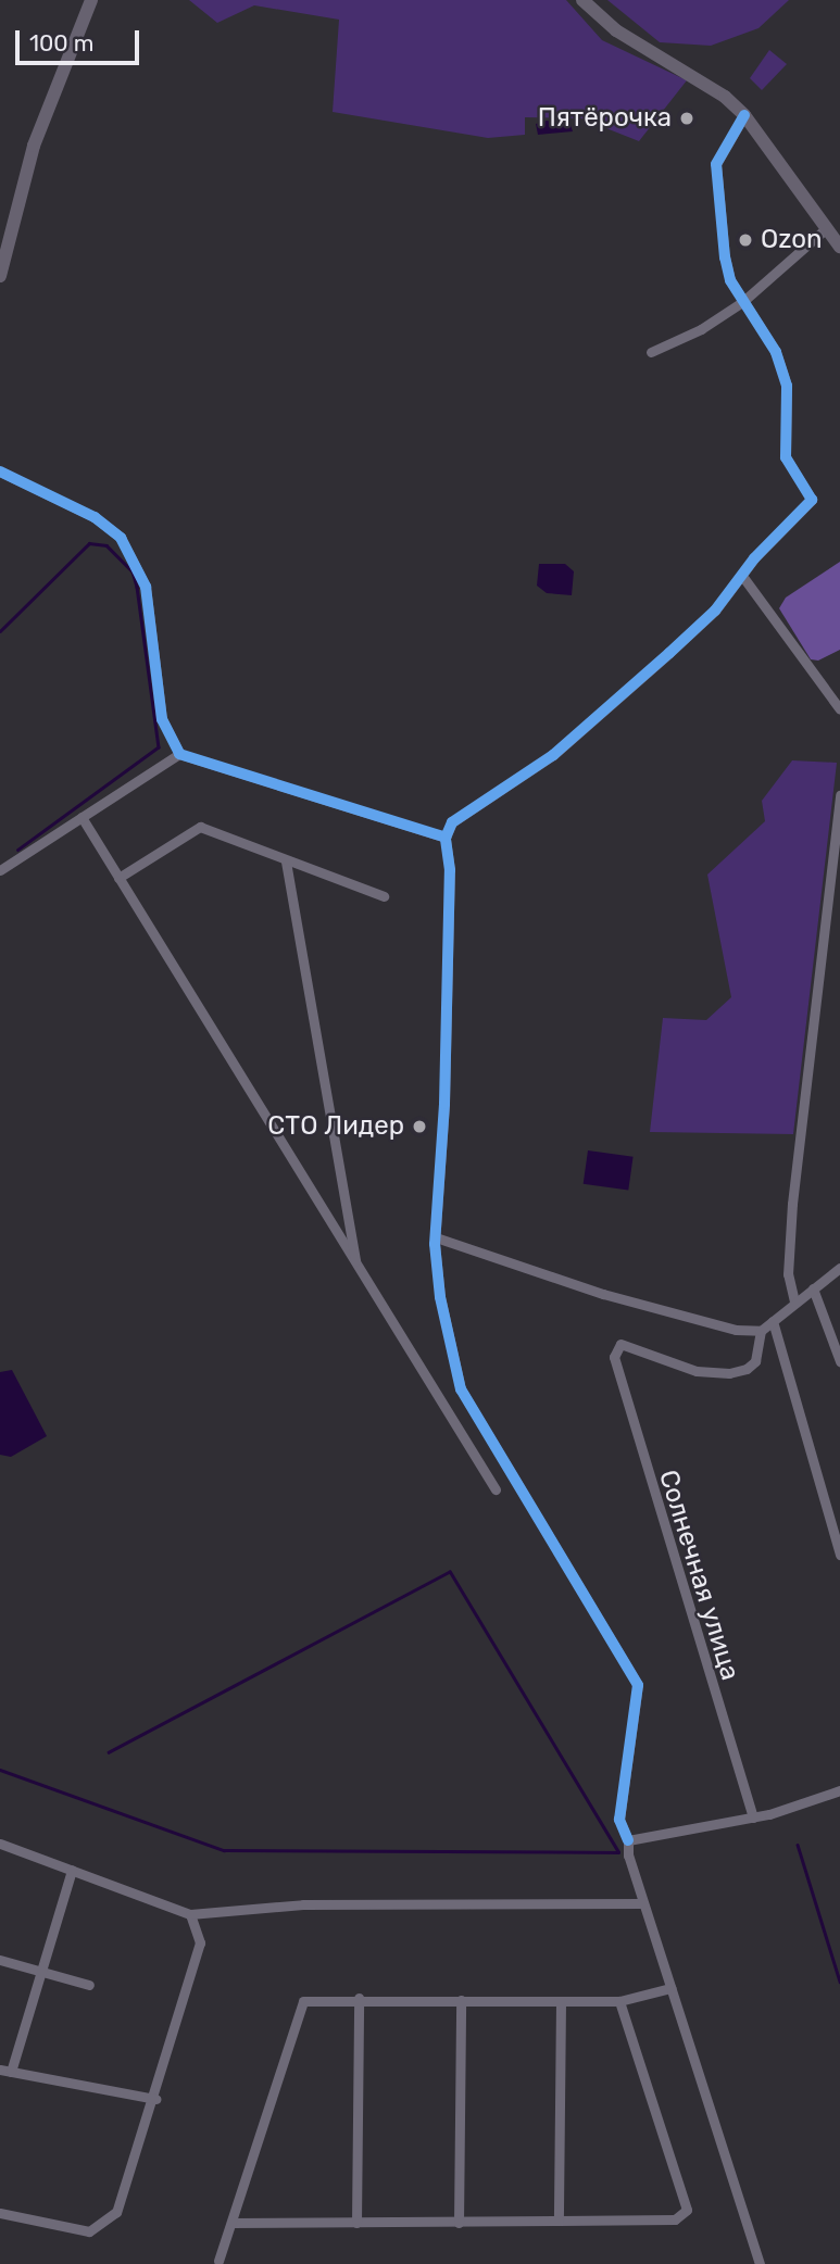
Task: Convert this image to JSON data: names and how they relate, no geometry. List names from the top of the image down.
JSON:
{
  "streets": {
    "street": ["Солнечная улица"]
  },
  "places": ["Пятёрочка", "Ozon", "СТО Лидер"],
  "scale_bar": "100 m"
}
